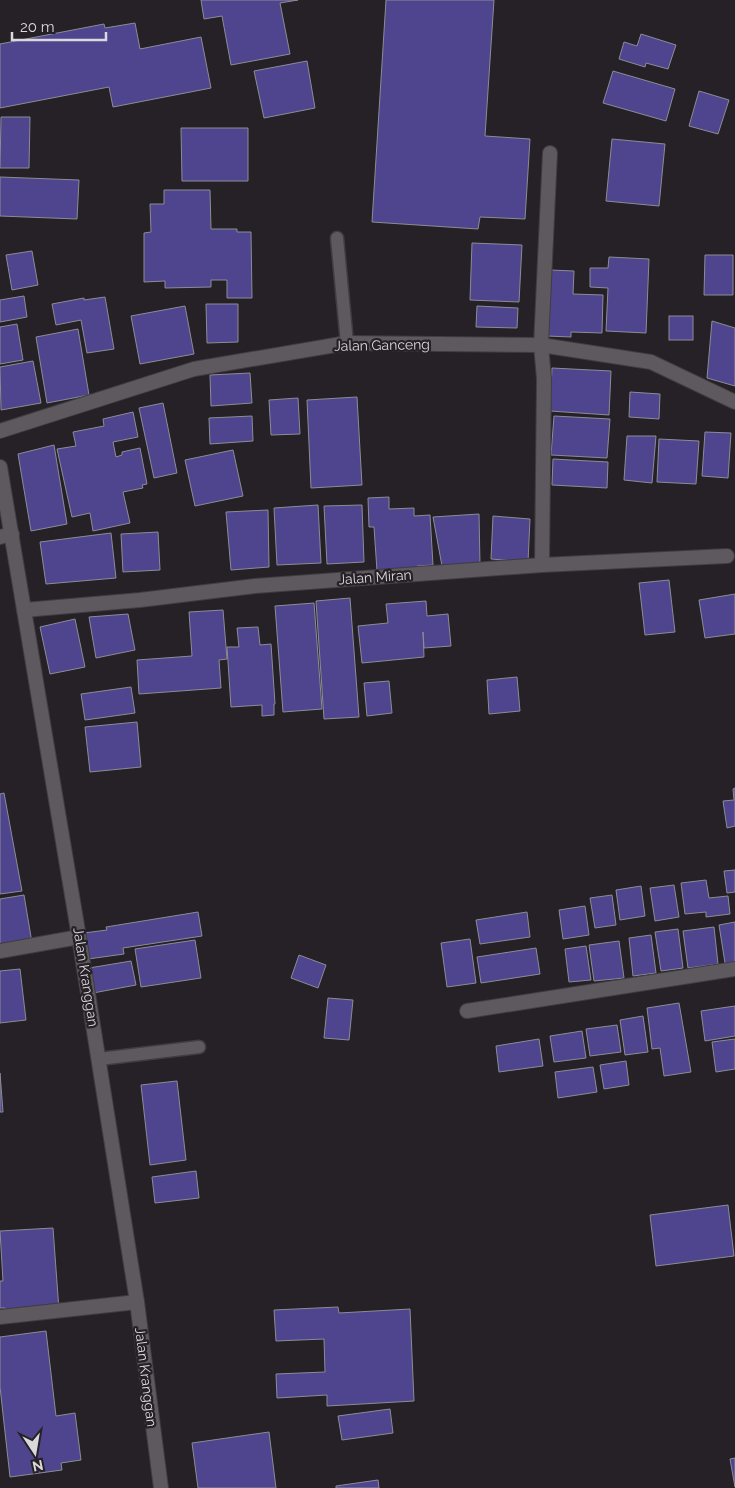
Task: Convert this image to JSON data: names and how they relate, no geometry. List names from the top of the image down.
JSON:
{
  "streets": {
    "street": ["Jalan Ganceng", "Jalan Miran", "Jalan Kranggan"]
  },
  "crossings": [
    ["Jalan Miran", "Jalan Kranggan"]
  ],
  "scale_bar": "20 m",
  "north": "bottom"
}
